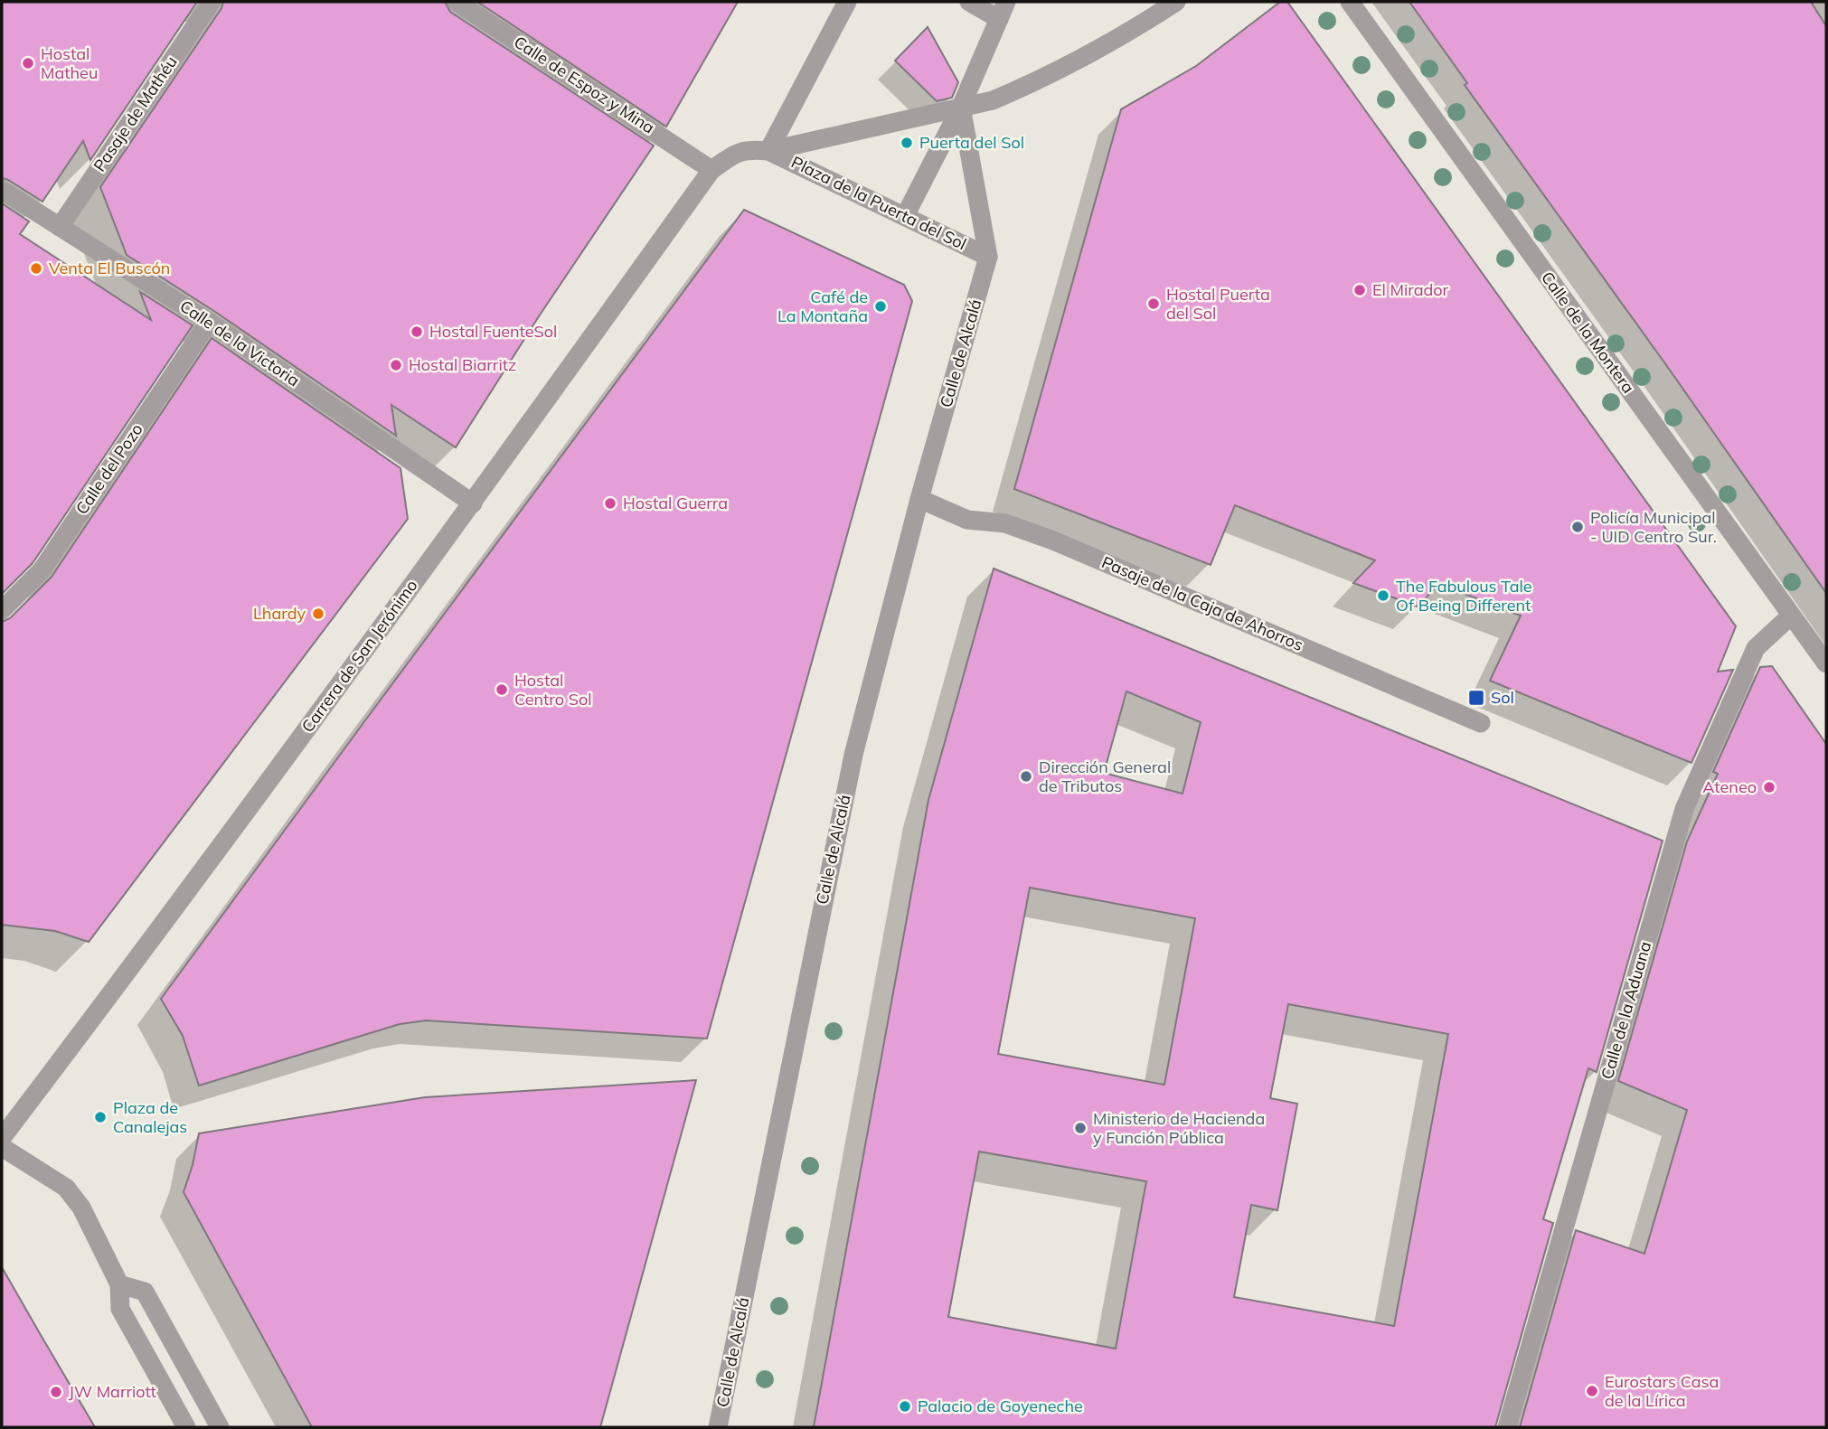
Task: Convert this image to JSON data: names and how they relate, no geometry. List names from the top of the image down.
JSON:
{
  "streets": {
    "street": [
      "Calle de Espoz y Mina",
      "Pasaje de Mathéu",
      "Plaza de la Puerta del Sol",
      "Calle de la Montera",
      "Calle de la Victoria",
      "Calle de Alcalá",
      "Calle del Pozo",
      "Pasaje de la Caja de Ahorros",
      "Carrera de San Jerónimo",
      "Calle de la Aduana"
    ]
  },
  "crossings": [
    ["Calle de Espoz y Mina", "Plaza de la Puerta del Sol"],
    ["Calle de Espoz y Mina", "Carrera de San Jerónimo"],
    ["Pasaje de Mathéu", "Calle de la Victoria"],
    ["Plaza de la Puerta del Sol", "Calle de Alcalá"],
    ["Plaza de la Puerta del Sol", "Carrera de San Jerónimo"],
    ["Calle de la Montera", "Calle de la Aduana"],
    ["Calle de la Victoria", "Calle del Pozo"],
    ["Calle de la Victoria", "Carrera de San Jerónimo"],
    ["Calle de Alcalá", "Pasaje de la Caja de Ahorros"]
  ],
  "places": {
    "other": [
      "Hostal Matheu",
      "Puerta del Sol",
      "Venta El Buscón",
      "El Mirador",
      "Hostal Puerta del Sol",
      "Café de La Montaña",
      "Hostal FuenteSol",
      "Hostal Biarritz",
      "Hostal Guerra",
      "Policía Municipal - UID Centro Sur.",
      "The Fabulous Tale Of Being Different",
      "Lhardy",
      "Hostal Centro Sol",
      "Dirección General de Tributos",
      "Ateneo",
      "Plaza de Canalejas",
      "Ministerio de Hacienda y Función Pública",
      "Eurostars Casa de la Lírica",
      "JW Marriott",
      "Palacio de Goyeneche"
    ],
    "transit": ["Sol"]
  }
}
